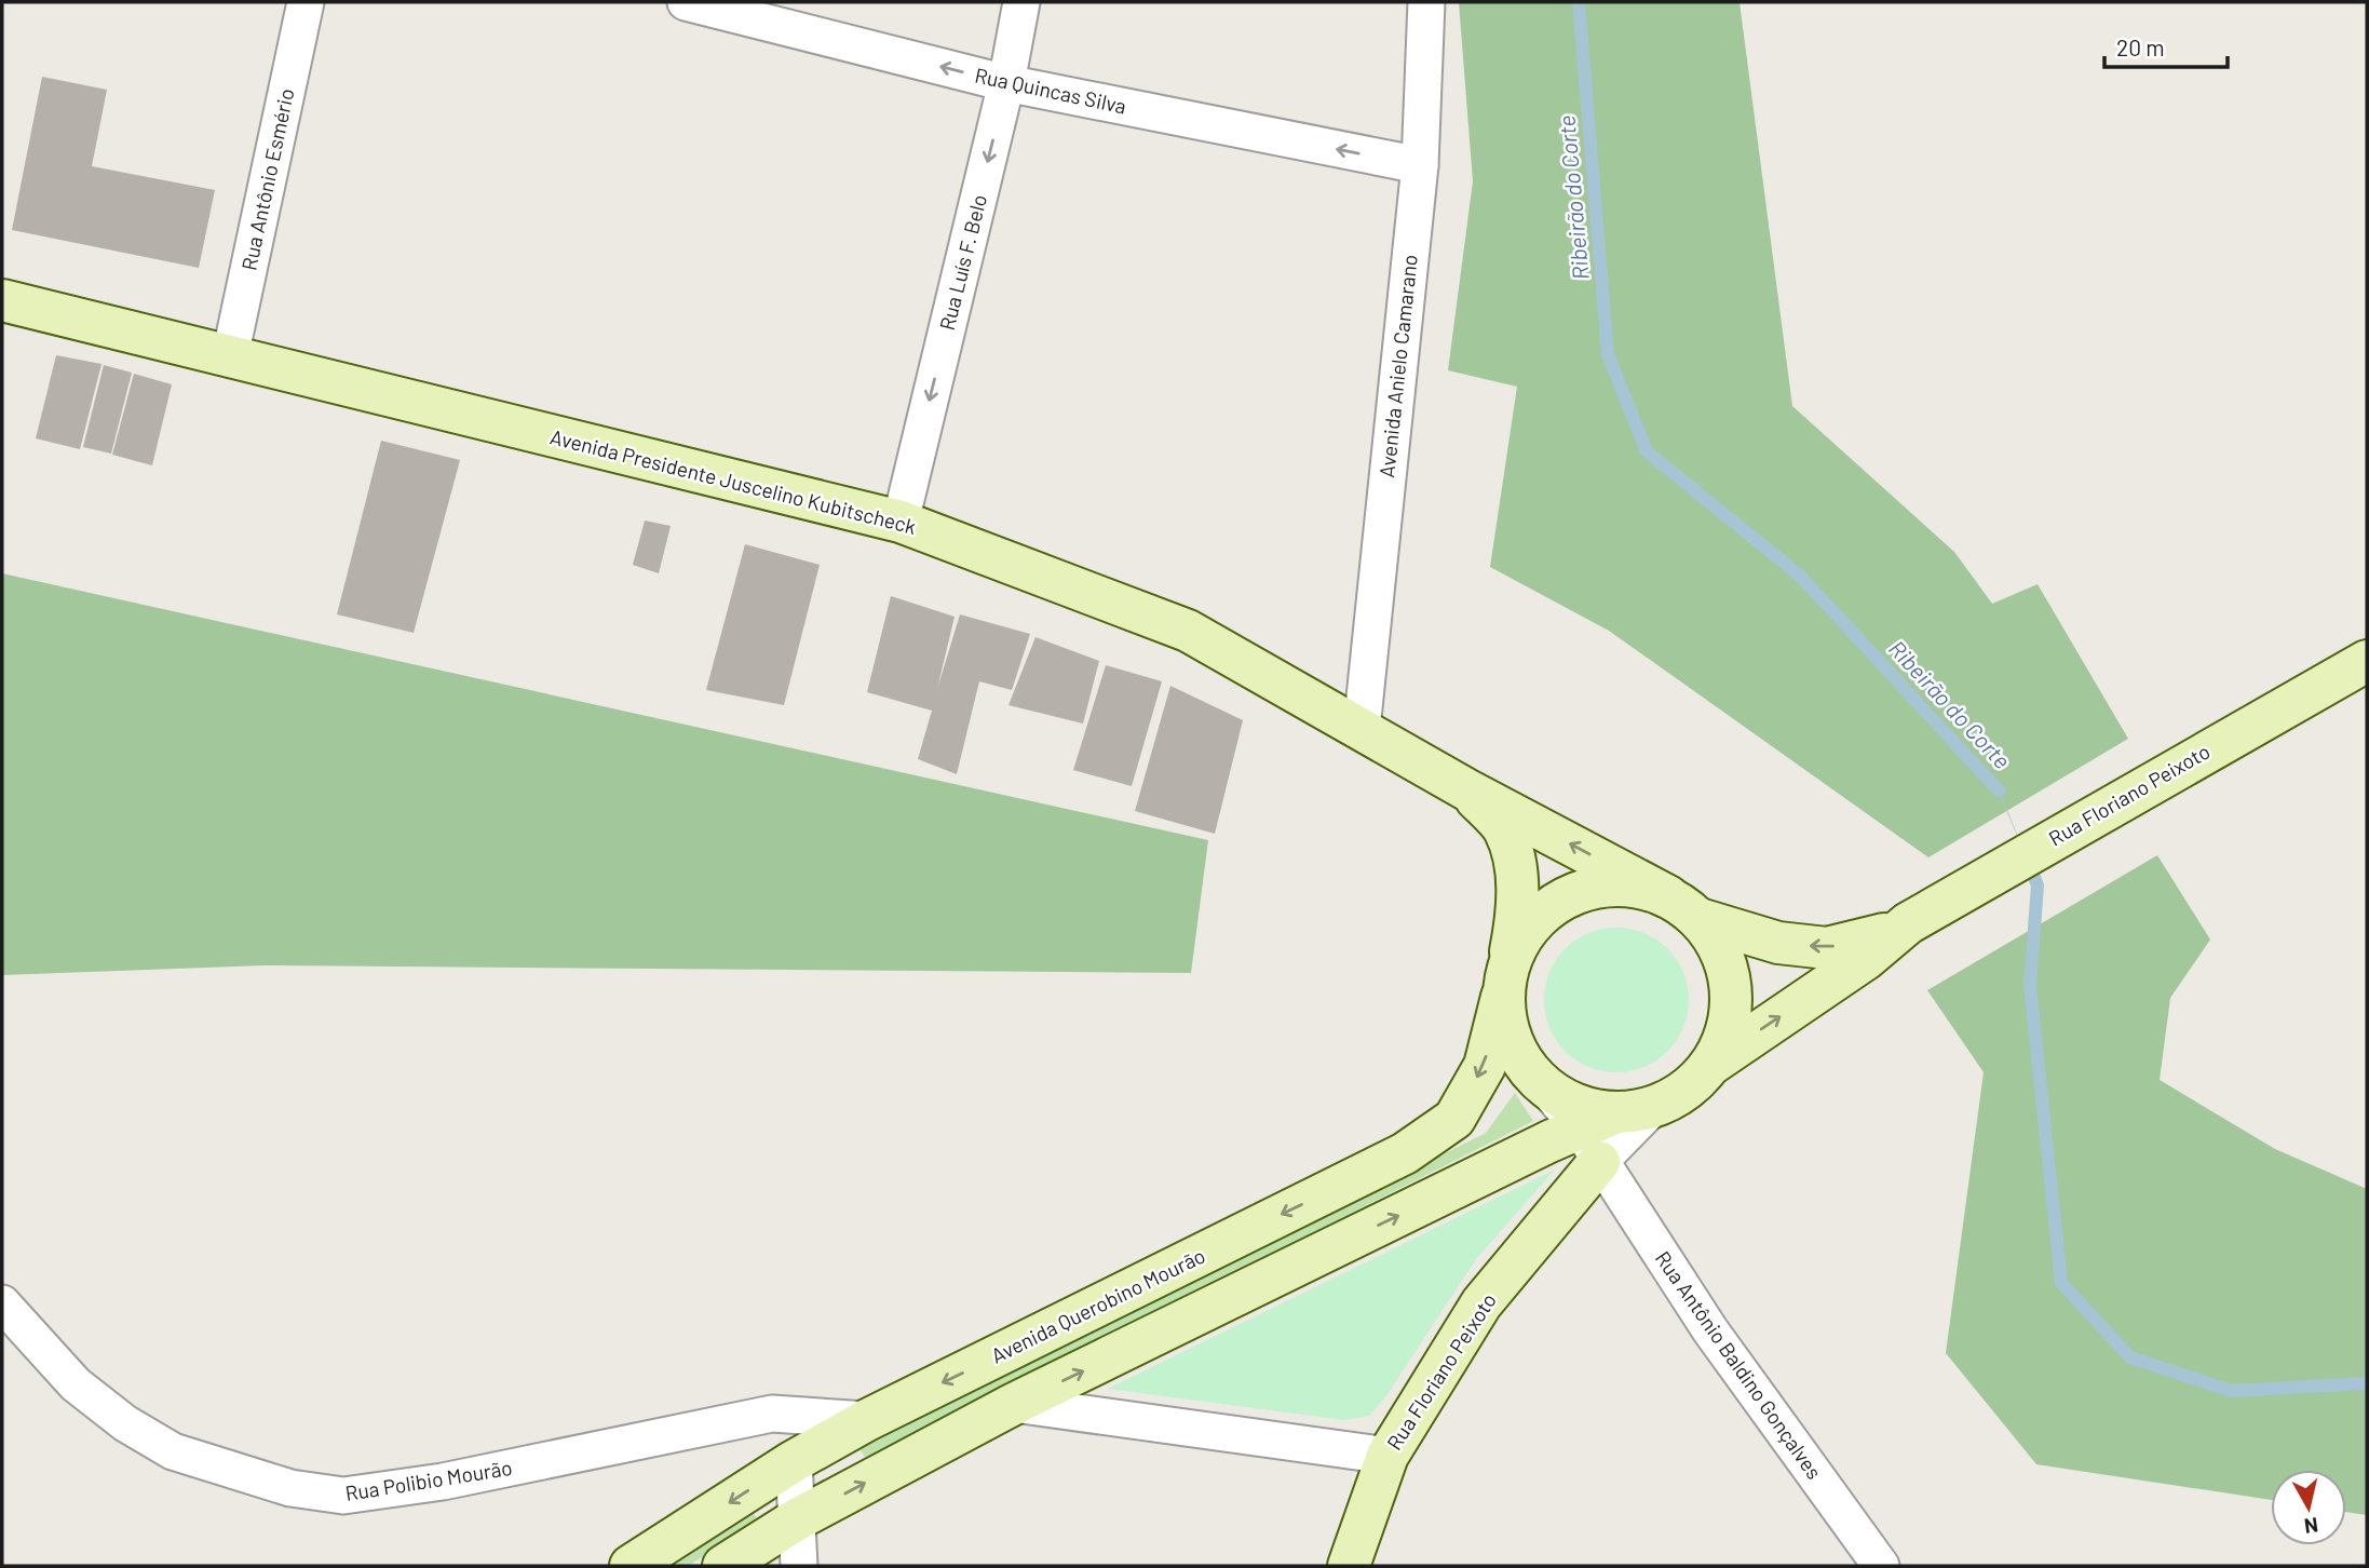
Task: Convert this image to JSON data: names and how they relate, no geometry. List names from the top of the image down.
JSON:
{
  "streets": {
    "main road": ["Avenida Presidente Juscelino Kubitscheck", "Rua Floriano Peixoto", "Avenida Querobino Mourão"],
    "street": [
      "Rua Quincas Silva",
      "Rua Antônio Esmério",
      "Rua Luís F. Belo",
      "Avenida Anielo Camarano",
      "Rua Antônio Baldino Gonçalves",
      "Rua Polibio Mourão"
    ]
  },
  "crossings": [
    ["Rua Quincas Silva", "Rua Luís F. Belo"],
    ["Rua Quincas Silva", "Avenida Anielo Camarano"],
    ["Rua Antônio Esmério", "Avenida Presidente Juscelino Kubitscheck"],
    ["Rua Luís F. Belo", "Avenida Presidente Juscelino Kubitscheck"],
    ["Avenida Anielo Camarano", "Avenida Presidente Juscelino Kubitscheck"],
    ["Avenida Presidente Juscelino Kubitscheck", "Rua Floriano Peixoto"],
    ["Avenida Presidente Juscelino Kubitscheck", "Avenida Querobino Mourão"],
    ["Avenida Presidente Juscelino Kubitscheck", "Rua Antônio Baldino Gonçalves"],
    ["Rua Floriano Peixoto", "Avenida Querobino Mourão"],
    ["Rua Floriano Peixoto", "Rua Antônio Baldino Gonçalves"],
    ["Avenida Querobino Mourão", "Rua Antônio Baldino Gonçalves"],
    ["Avenida Querobino Mourão", "Rua Polibio Mourão"]
  ],
  "one_way": ["Rua Quincas Silva", "Rua Luís F. Belo"],
  "water": ["Ribeirão do Corte"],
  "scale_bar": "20 m",
  "north": "bottom"
}
